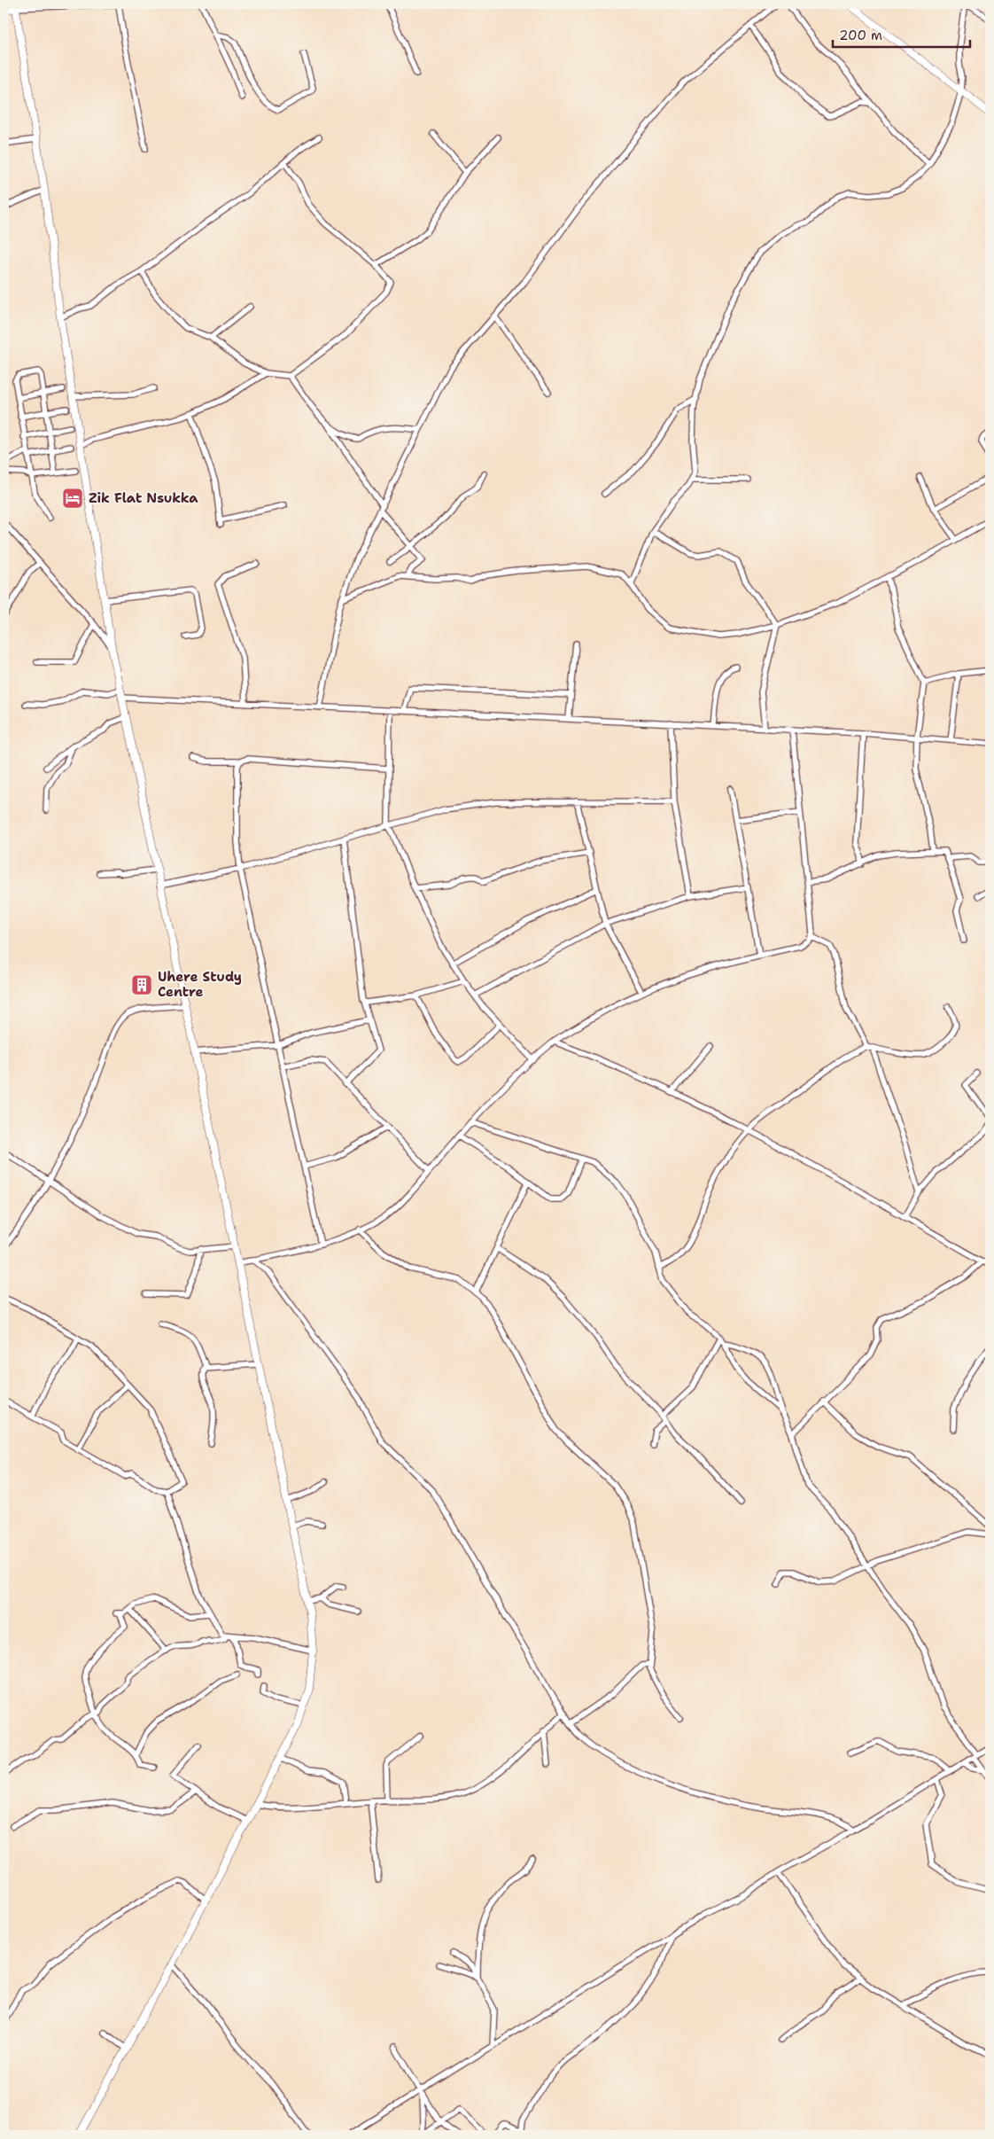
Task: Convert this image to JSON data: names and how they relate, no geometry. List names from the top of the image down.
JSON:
{
  "places": {
    "hotel": ["Zik Flat Nsukka"],
    "building": ["Uhere Study Centre"]
  },
  "scale_bar": "200 m"
}
